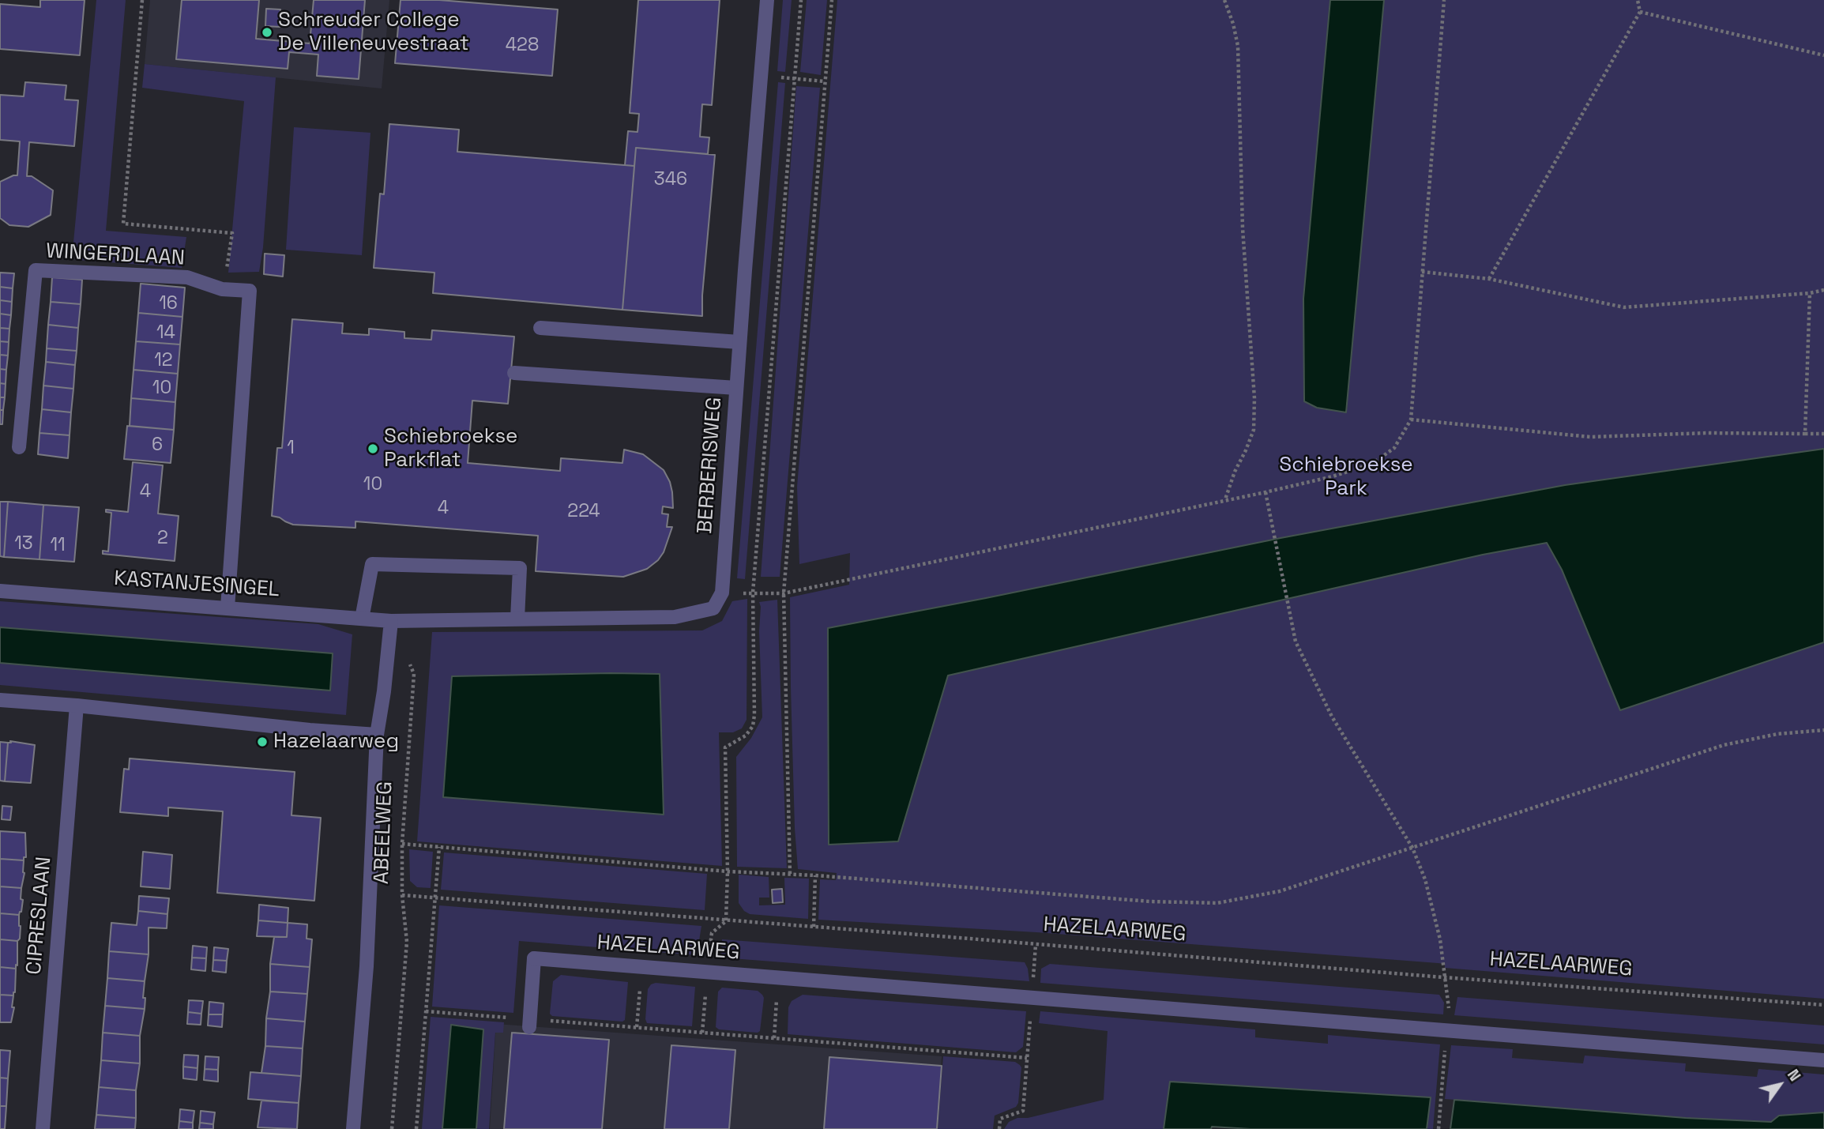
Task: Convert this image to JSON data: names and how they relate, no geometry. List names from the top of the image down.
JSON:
{
  "streets": {
    "street": [
      "WINGERDLAAN",
      "BERBERISWEG",
      "KASTANJESINGEL",
      "ABEELWEG",
      "CIPRESLAAN",
      "HAZELAARWEG"
    ]
  },
  "crossings": [
    ["WINGERDLAAN", "KASTANJESINGEL"],
    ["BERBERISWEG", "KASTANJESINGEL"],
    ["BERBERISWEG", "ABEELWEG"],
    ["KASTANJESINGEL", "ABEELWEG"],
    ["ABEELWEG", "HAZELAARWEG"]
  ],
  "parks": ["Schiebroekse Park"],
  "places": ["Schreuder College De Villeneuvestraat", "Schiebroekse Parkflat", "Hazelaarweg"],
  "house_numbers": [
    "428",
    "346",
    "16",
    "14",
    "12",
    "10",
    "6",
    "1",
    "10",
    "4",
    "4",
    "224",
    "2",
    "13",
    "11"
  ],
  "north": "top right"
}
